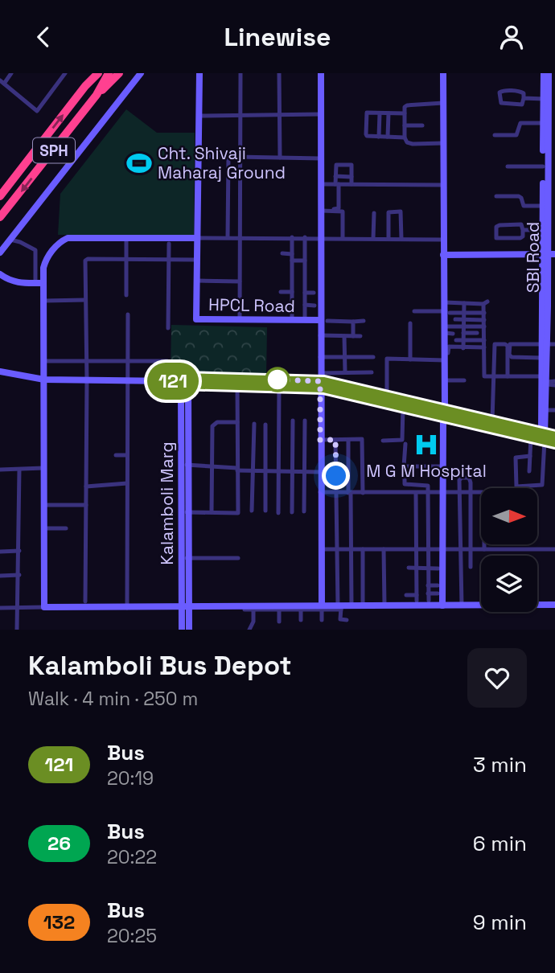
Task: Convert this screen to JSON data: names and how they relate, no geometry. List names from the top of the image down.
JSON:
{
  "streets": {
    "highway": ["SPH"],
    "street": ["SBI Road", "HPCL Road", "Kalamboli Marg"]
  },
  "places": {
    "sports": ["Cht. Shivaji Maharaj Ground"],
    "hospital": ["M G M Hospital"]
  },
  "lines": ["bus line 121"],
  "north": "right",
  "page": {
    "header": "Linewise",
    "on_map": "121",
    "heading": ["Kalamboli Bus Depot", "Walk · 4 min · 250 m"],
    "list": [
      {
        "mark": "121",
        "name": "Bus",
        "note": "20:19",
        "value": "3 min"
      },
      {
        "mark": "26",
        "name": "Bus",
        "note": "20:22",
        "value": "6 min"
      },
      {
        "mark": "132",
        "name": "Bus",
        "note": "20:25",
        "value": "9 min"
      }
    ]
  }
}
